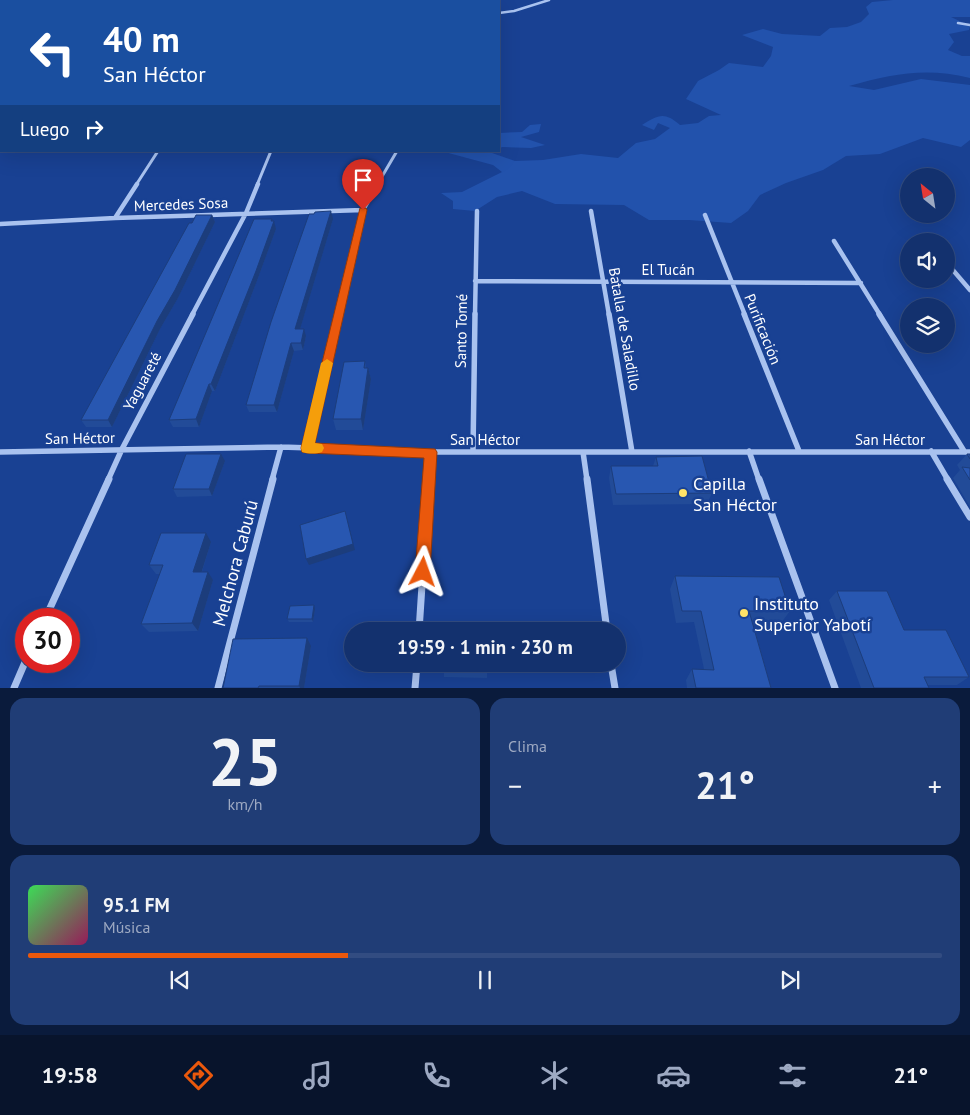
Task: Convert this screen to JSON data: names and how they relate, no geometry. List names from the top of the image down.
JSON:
{
  "streets": {
    "street": [
      "Mercedes Sosa",
      "El Tucán",
      "Batalla de Saladillo",
      "Purificación",
      "Santo Tomé",
      "Yaguareté",
      "San Héctor",
      "Melchora Caburú"
    ]
  },
  "crossings": [
    ["Mercedes Sosa", "Yaguareté"],
    ["El Tucán", "Batalla de Saladillo"],
    ["El Tucán", "Purificación"],
    ["El Tucán", "Santo Tomé"],
    ["Batalla de Saladillo", "San Héctor"],
    ["Purificación", "San Héctor"],
    ["Santo Tomé", "San Héctor"],
    ["Yaguareté", "San Héctor"],
    ["San Héctor", "Melchora Caburú"]
  ],
  "places": ["Capilla San Héctor", "Instituto Superior Yabotí"],
  "north": "top left",
  "page": {
    "turn": ["40 m", "San Héctor"],
    "then": "Luego",
    "limit": "30",
    "trip": "19:59 · 1 min · 230 m",
    "tile": [
      ["25", "km/h"],
      "Clima"
    ],
    "heat": ["−", "21°", "+"],
    "song": ["95.1 FM", "Música"],
    "tabs": ["19:58", "21°"]
  }
}
